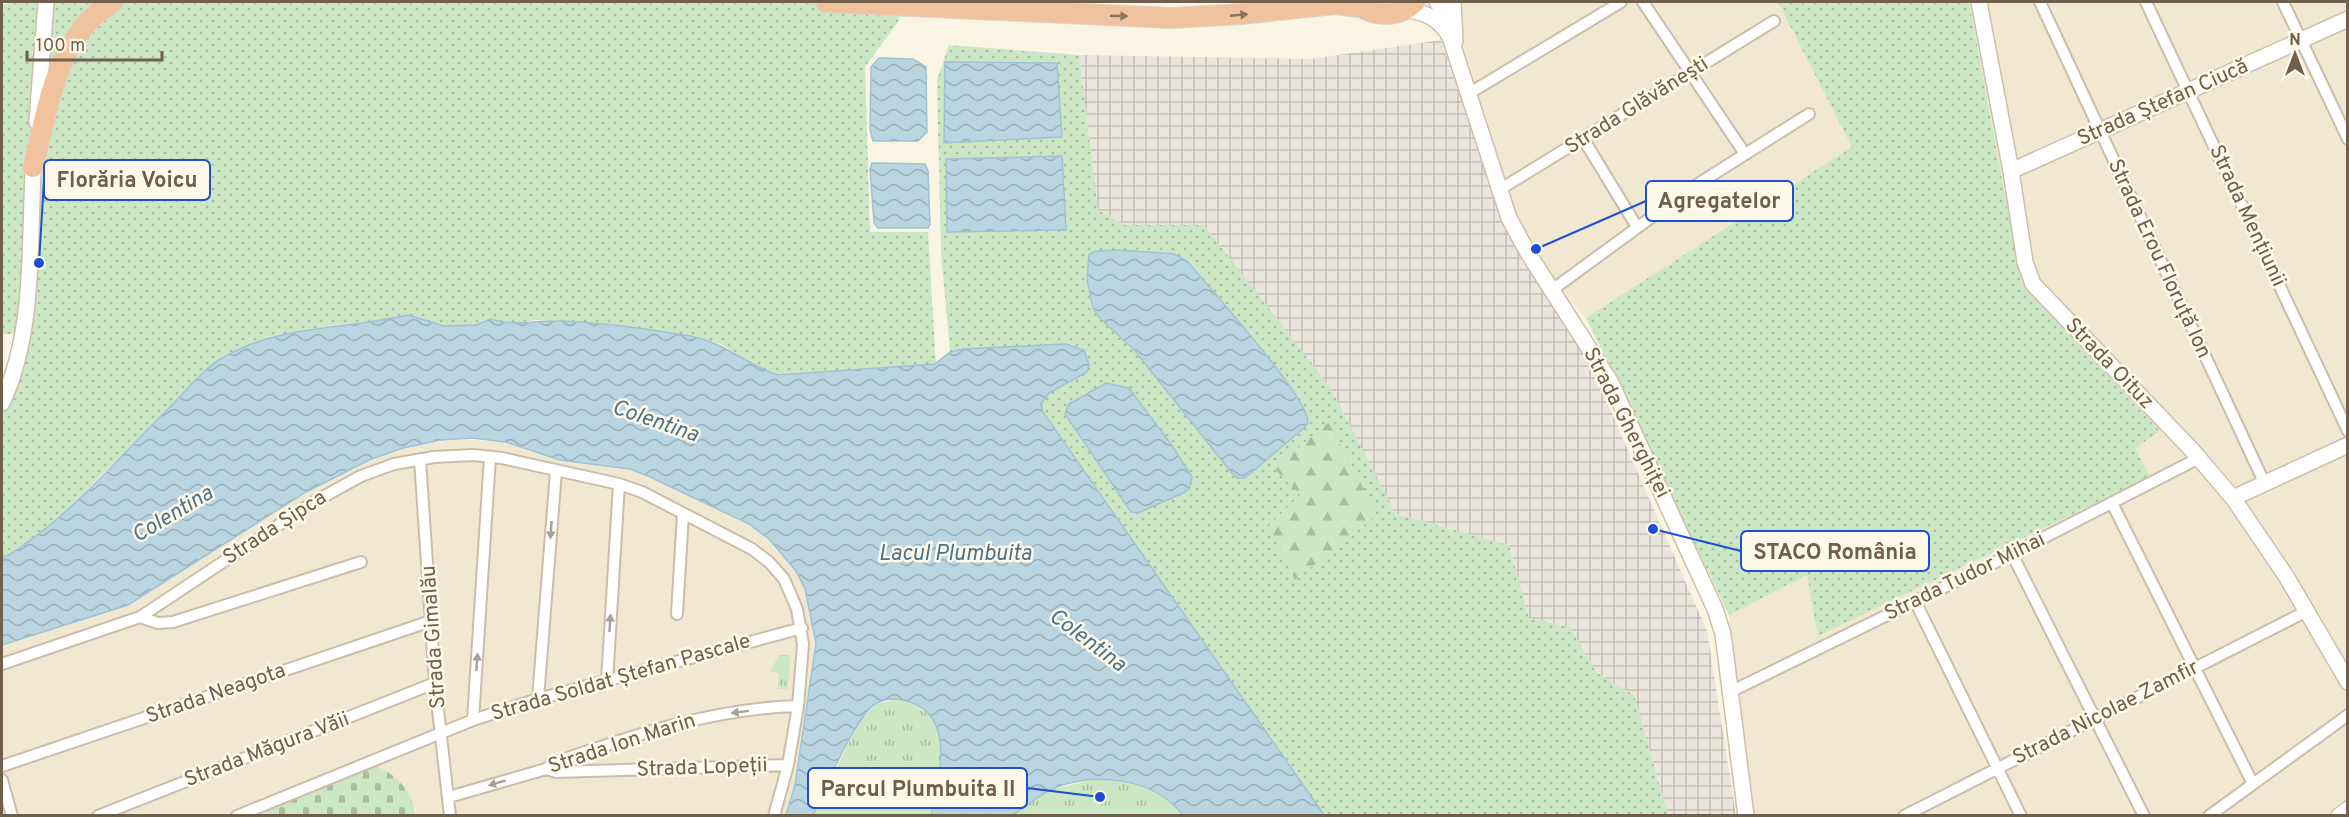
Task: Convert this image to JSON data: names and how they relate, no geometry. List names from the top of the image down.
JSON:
{
  "streets": {
    "main road": ["Strada Ștefan Ciucă", "Strada Oituz", "Strada Gherghiței"],
    "street": [
      "Strada Glăvănești",
      "Strada Mențiunii",
      "Strada Erou Floruță Ion",
      "Strada Șipca",
      "Strada Tudor Mihai",
      "Strada Gimalău",
      "Strada Soldat Ștefan Pascale",
      "Strada Neagota",
      "Strada Nicolae Zamfir",
      "Strada Ion Marin",
      "Strada Măgura Văii",
      "Strada Lopeții"
    ]
  },
  "crossings": [
    ["Strada Ștefan Ciucă", "Strada Mențiunii"],
    ["Strada Ștefan Ciucă", "Strada Erou Floruță Ion"],
    ["Strada Ștefan Ciucă", "Strada Oituz"],
    ["Strada Glăvănești", "Strada Gherghiței"],
    ["Strada Oituz", "Strada Tudor Mihai"],
    ["Strada Oituz", "Strada Nicolae Zamfir"],
    ["Strada Gherghiței", "Strada Tudor Mihai"],
    ["Strada Șipca", "Strada Gimalău"],
    ["Strada Șipca", "Strada Soldat Ștefan Pascale"],
    ["Strada Șipca", "Strada Ion Marin"],
    ["Strada Șipca", "Strada Lopeții"],
    ["Strada Gimalău", "Strada Soldat Ștefan Pascale"],
    ["Strada Gimalău", "Strada Neagota"],
    ["Strada Gimalău", "Strada Ion Marin"],
    ["Strada Gimalău", "Strada Măgura Văii"],
    ["Strada Ion Marin", "Strada Lopeții"]
  ],
  "one_way": ["Strada Ion Marin"],
  "water": ["Colentina", "Lacul Plumbuita"],
  "places": [
    "Agregatelor",
    "Florăria Voicu",
    "STACO România",
    "Parcul Plumbuita II"
  ],
  "scale_bar": "100 m",
  "north": "top"
}
